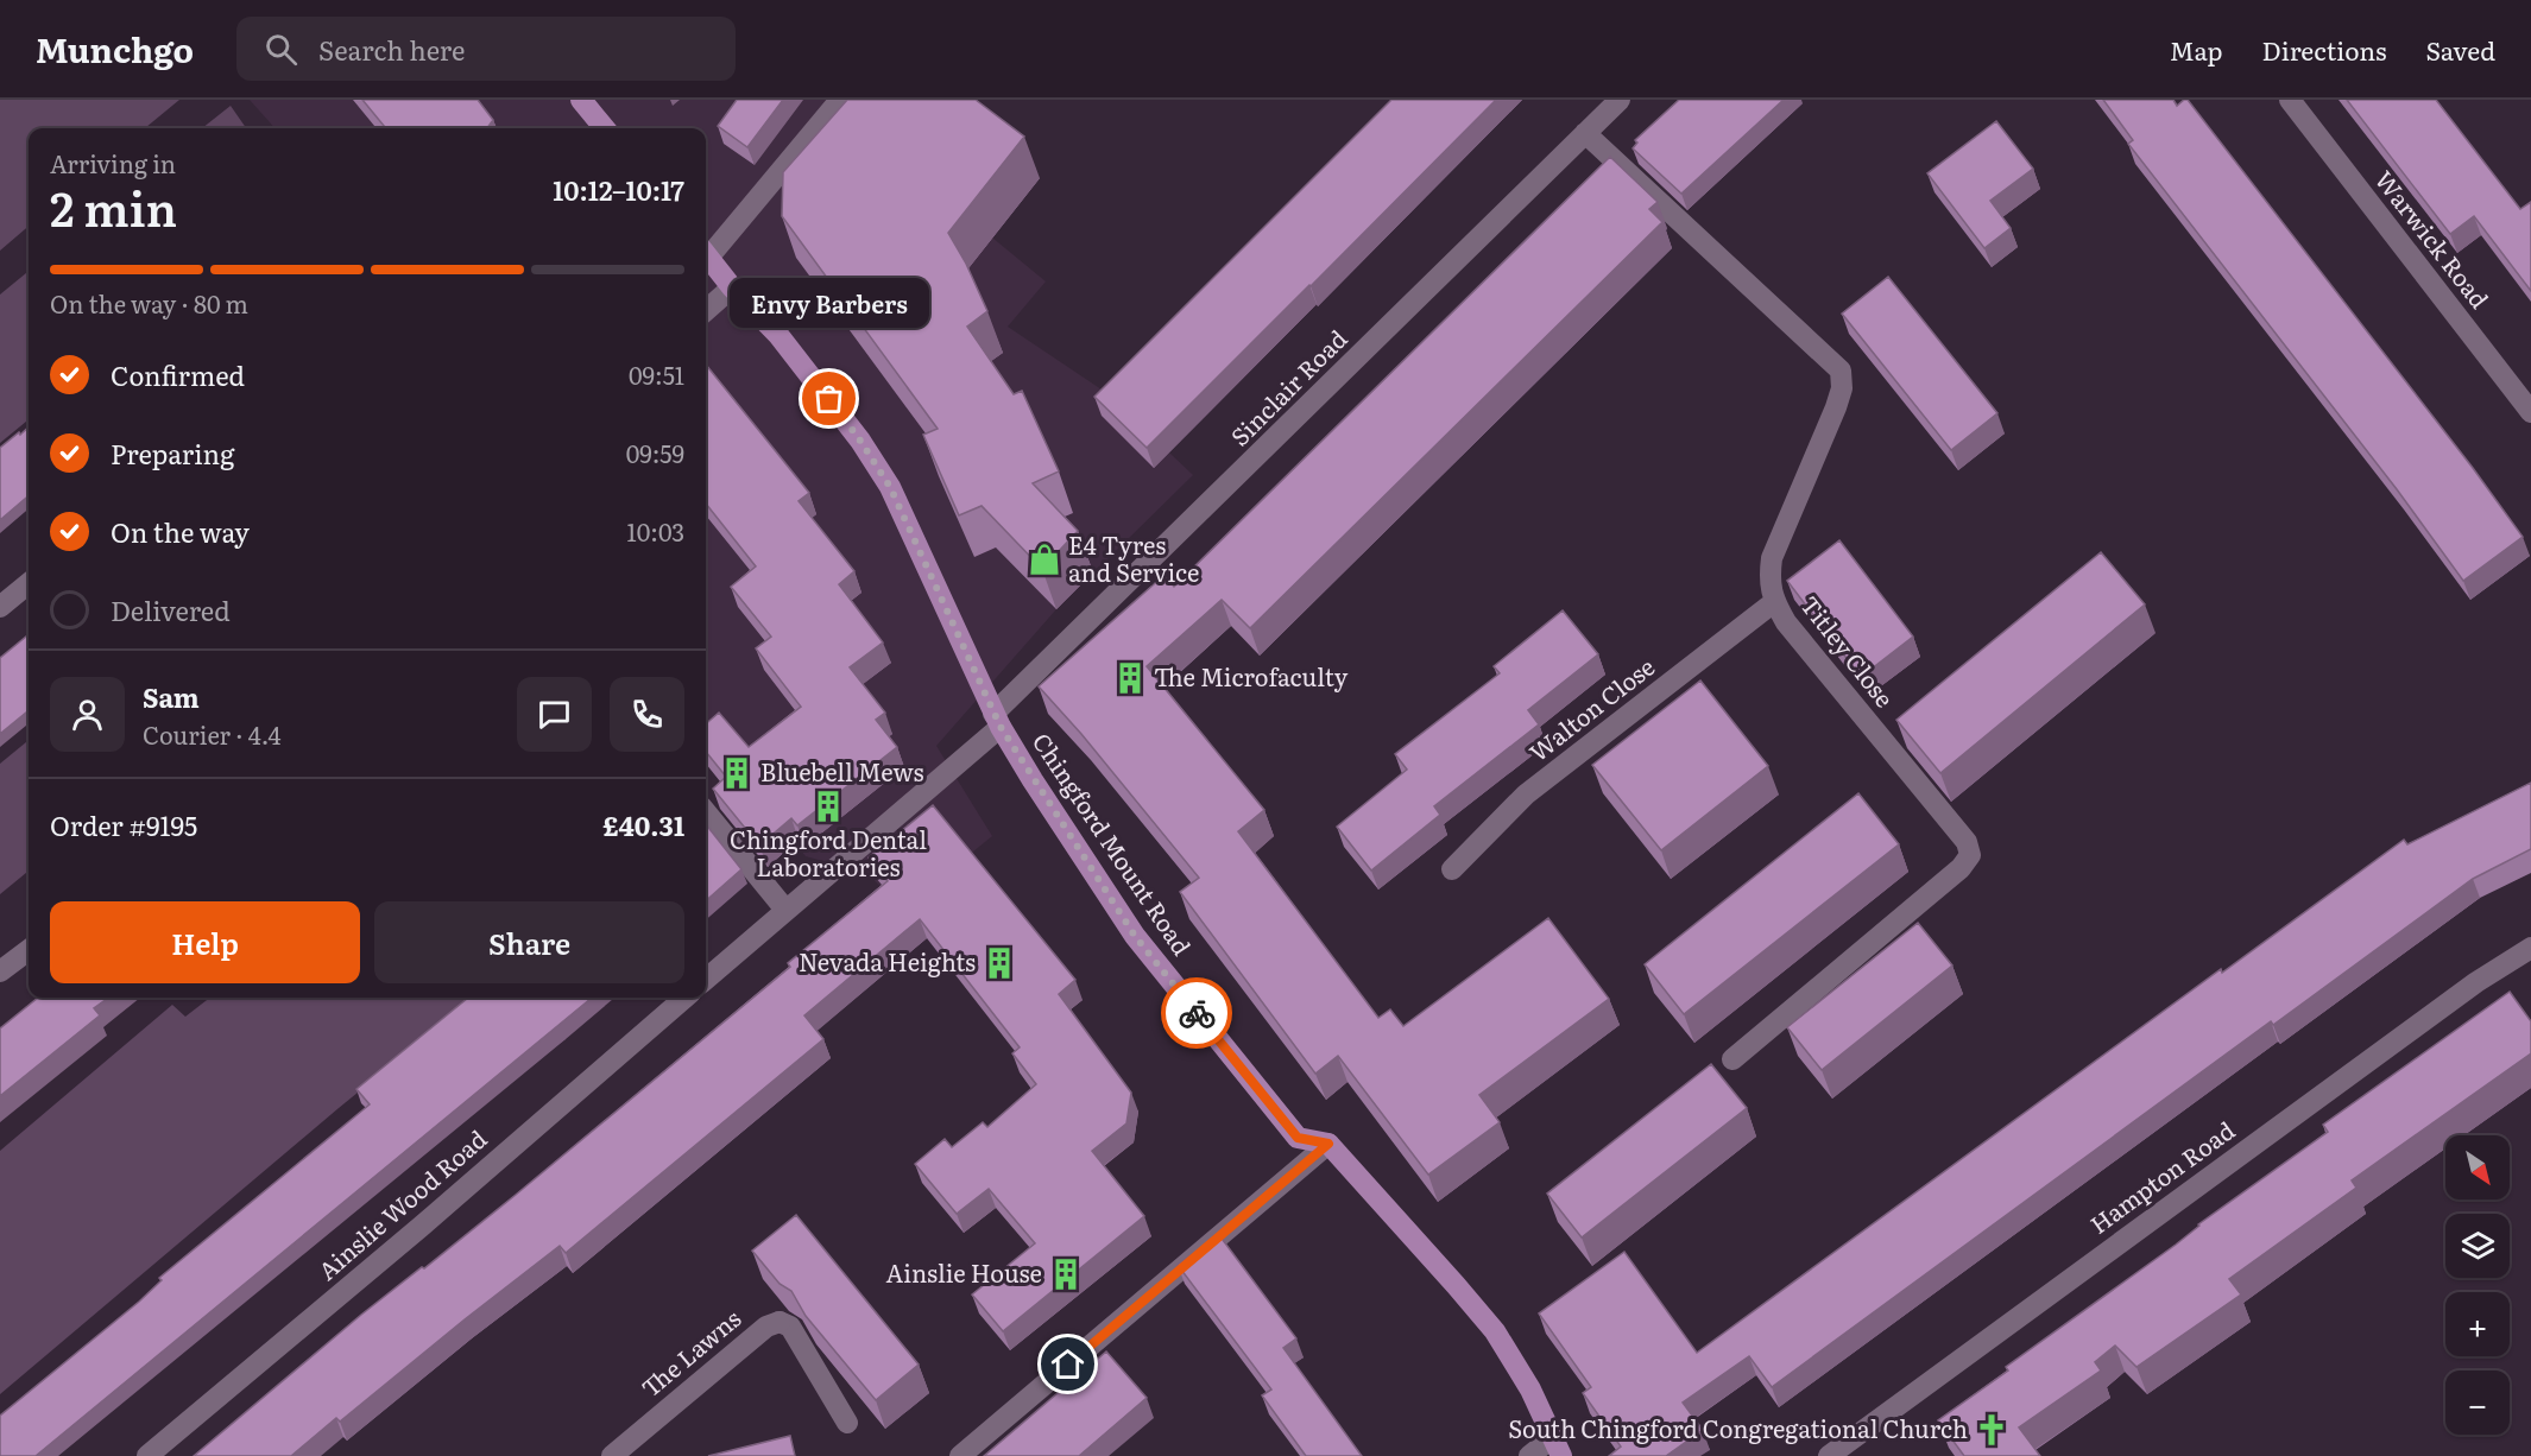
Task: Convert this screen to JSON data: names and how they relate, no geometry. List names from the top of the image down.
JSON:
{
  "streets": {
    "main road": ["Chingford Mount Road"],
    "street": [
      "Warwick Road",
      "Sinclair Road",
      "Titley Close",
      "Walton Close",
      "Hampton Road",
      "Ainslie Wood Road",
      "The Lawns"
    ]
  },
  "crossings": [
    ["Sinclair Road", "Titley Close"],
    ["Sinclair Road", "Chingford Mount Road"],
    ["Titley Close", "Walton Close"]
  ],
  "places": {
    "other": ["Envy Barbers"],
    "shop": ["E4 Tyres and Service"],
    "building": [
      "The Microfaculty",
      "Bluebell Mews",
      "Chingford Dental Laboratories",
      "Nevada Heights",
      "Ainslie House"
    ],
    "church": ["South Chingford Congregational Church"]
  },
  "north": "bottom right",
  "page": {
    "header": "Munchgo",
    "search": "Search here",
    "nav": ["Map", "Directions", "Saved"],
    "heading": ["2 min", "Arriving in", "10:12–10:17"],
    "panel": [
      "Sam",
      "Courier · 4.4",
      "Order #9195",
      "£40.31"
    ],
    "bar": "On the way · 80 m",
    "bubble": "Envy Barbers",
    "list": [
      ["Confirmed", "09:51"],
      ["Preparing", "09:59"],
      ["On the way", "10:03"],
      "Delivered"
    ],
    "buttons": ["Help", "Share"],
    "map_buttons": ["+", "−"]
  }
}
